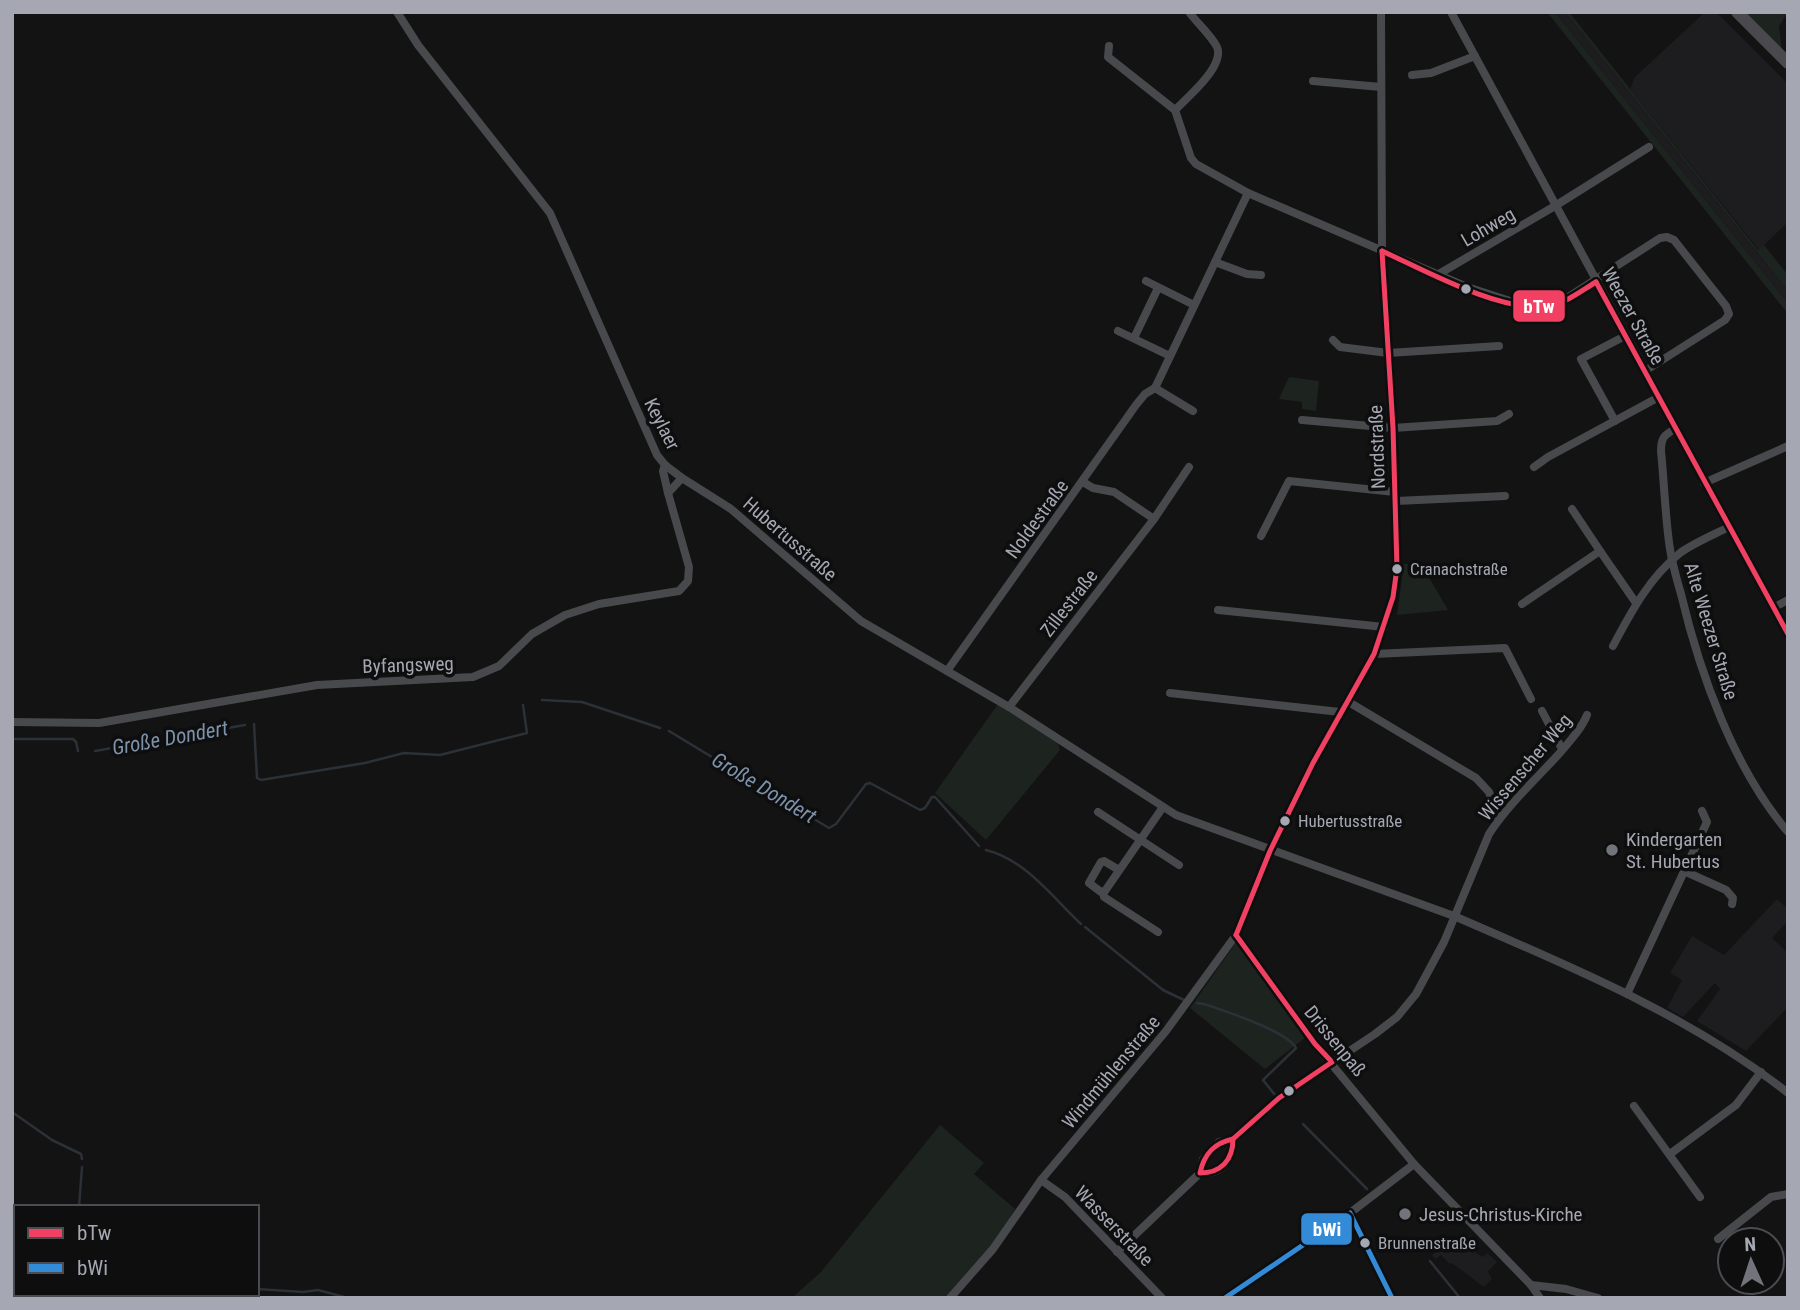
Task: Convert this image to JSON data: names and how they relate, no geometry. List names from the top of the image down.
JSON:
{
  "streets": {
    "street": [
      "Lohweg",
      "Weezer Straße",
      "Keylaer",
      "Nordstraße",
      "Noldestraße",
      "Hubertusstraße",
      "Zillestraße",
      "Alte Weezer Straße",
      "Byfangsweg",
      "Wissenscher Weg",
      "Drissenpaß",
      "Windmühlenstraße",
      "Wasserstraße"
    ]
  },
  "crossings": [
    ["Lohweg", "Weezer Straße"],
    ["Weezer Straße", "Alte Weezer Straße"],
    ["Keylaer", "Hubertusstraße"],
    ["Keylaer", "Byfangsweg"],
    ["Nordstraße", "Hubertusstraße"],
    ["Nordstraße", "Windmühlenstraße"],
    ["Noldestraße", "Hubertusstraße"],
    ["Hubertusstraße", "Zillestraße"],
    ["Hubertusstraße", "Byfangsweg"],
    ["Hubertusstraße", "Wissenscher Weg"],
    ["Hubertusstraße", "Windmühlenstraße"],
    ["Wissenscher Weg", "Drissenpaß"],
    ["Drissenpaß", "Windmühlenstraße"],
    ["Windmühlenstraße", "Wasserstraße"]
  ],
  "water": ["Große Dondert"],
  "places": [
    "Cranachstraße",
    "Hubertusstraße",
    "Kindergarten St. Hubertus",
    "Jesus-Christus-Kirche",
    "Brunnenstraße"
  ],
  "lines": ["transit line bTw", "transit line bWi"],
  "legend": ["bTw", "bWi"],
  "north": "top"
}
